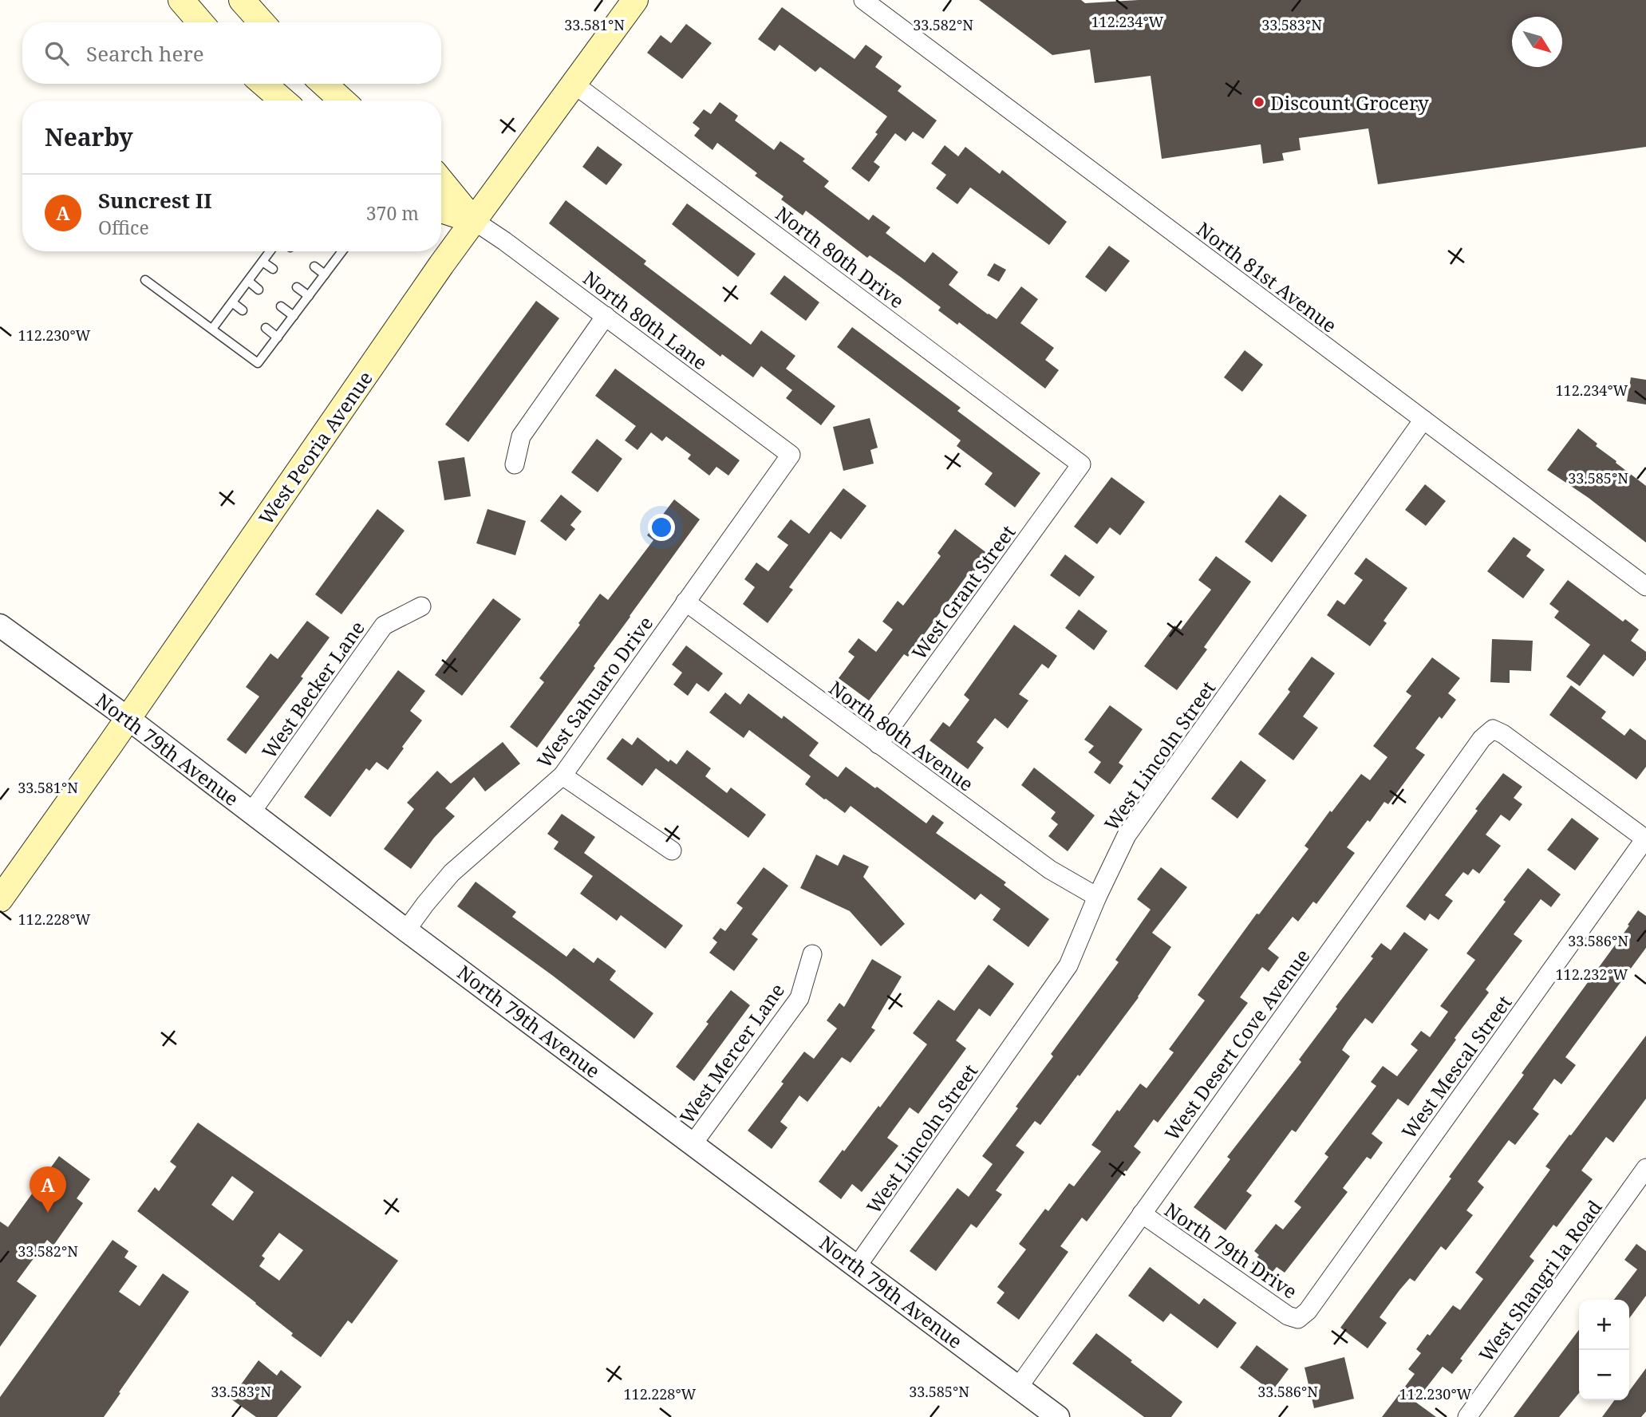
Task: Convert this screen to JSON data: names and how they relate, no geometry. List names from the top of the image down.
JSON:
{
  "streets": {
    "main road": ["West Peoria Avenue"],
    "street": [
      "North 80th Drive",
      "North 81st Avenue",
      "North 80th Lane",
      "West Grant Street",
      "West Becker Lane",
      "West Sahuaro Drive",
      "North 80th Avenue",
      "North 79th Avenue",
      "West Lincoln Street",
      "West Desert Cove Avenue",
      "West Mercer Lane",
      "West Mescal Street",
      "North 79th Drive",
      "West Shangri la Road"
    ]
  },
  "crossings": [
    ["North 80th Drive", "West Peoria Avenue"],
    ["North 80th Drive", "West Grant Street"],
    ["North 81st Avenue", "West Lincoln Street"],
    ["North 80th Lane", "West Peoria Avenue"],
    ["North 80th Lane", "West Sahuaro Drive"],
    ["West Peoria Avenue", "North 79th Avenue"],
    ["West Grant Street", "North 80th Avenue"],
    ["West Becker Lane", "North 79th Avenue"],
    ["West Sahuaro Drive", "North 80th Avenue"],
    ["West Sahuaro Drive", "North 79th Avenue"],
    ["North 80th Avenue", "West Lincoln Street"],
    ["North 79th Avenue", "West Lincoln Street"],
    ["North 79th Avenue", "West Desert Cove Avenue"],
    ["North 79th Avenue", "West Mercer Lane"],
    ["West Desert Cove Avenue", "West Mescal Street"],
    ["West Desert Cove Avenue", "North 79th Drive"],
    ["West Mescal Street", "North 79th Drive"]
  ],
  "places": ["Discount Grocery"],
  "north": "bottom right",
  "page": {
    "search": "Search here",
    "heading": "Nearby",
    "list": [
      {
        "mark": "A",
        "name": "Suncrest II",
        "note": "Office",
        "value": "370 m"
      }
    ],
    "pins": "A",
    "map_buttons": ["+", "−"]
  },
  "coordinates": [
    "112.234°W",
    "33.581°N",
    "33.582°N",
    "33.583°N",
    "112.230°W",
    "33.585°N",
    "112.228°W",
    "33.586°N",
    "112.232°W"
  ]
}
